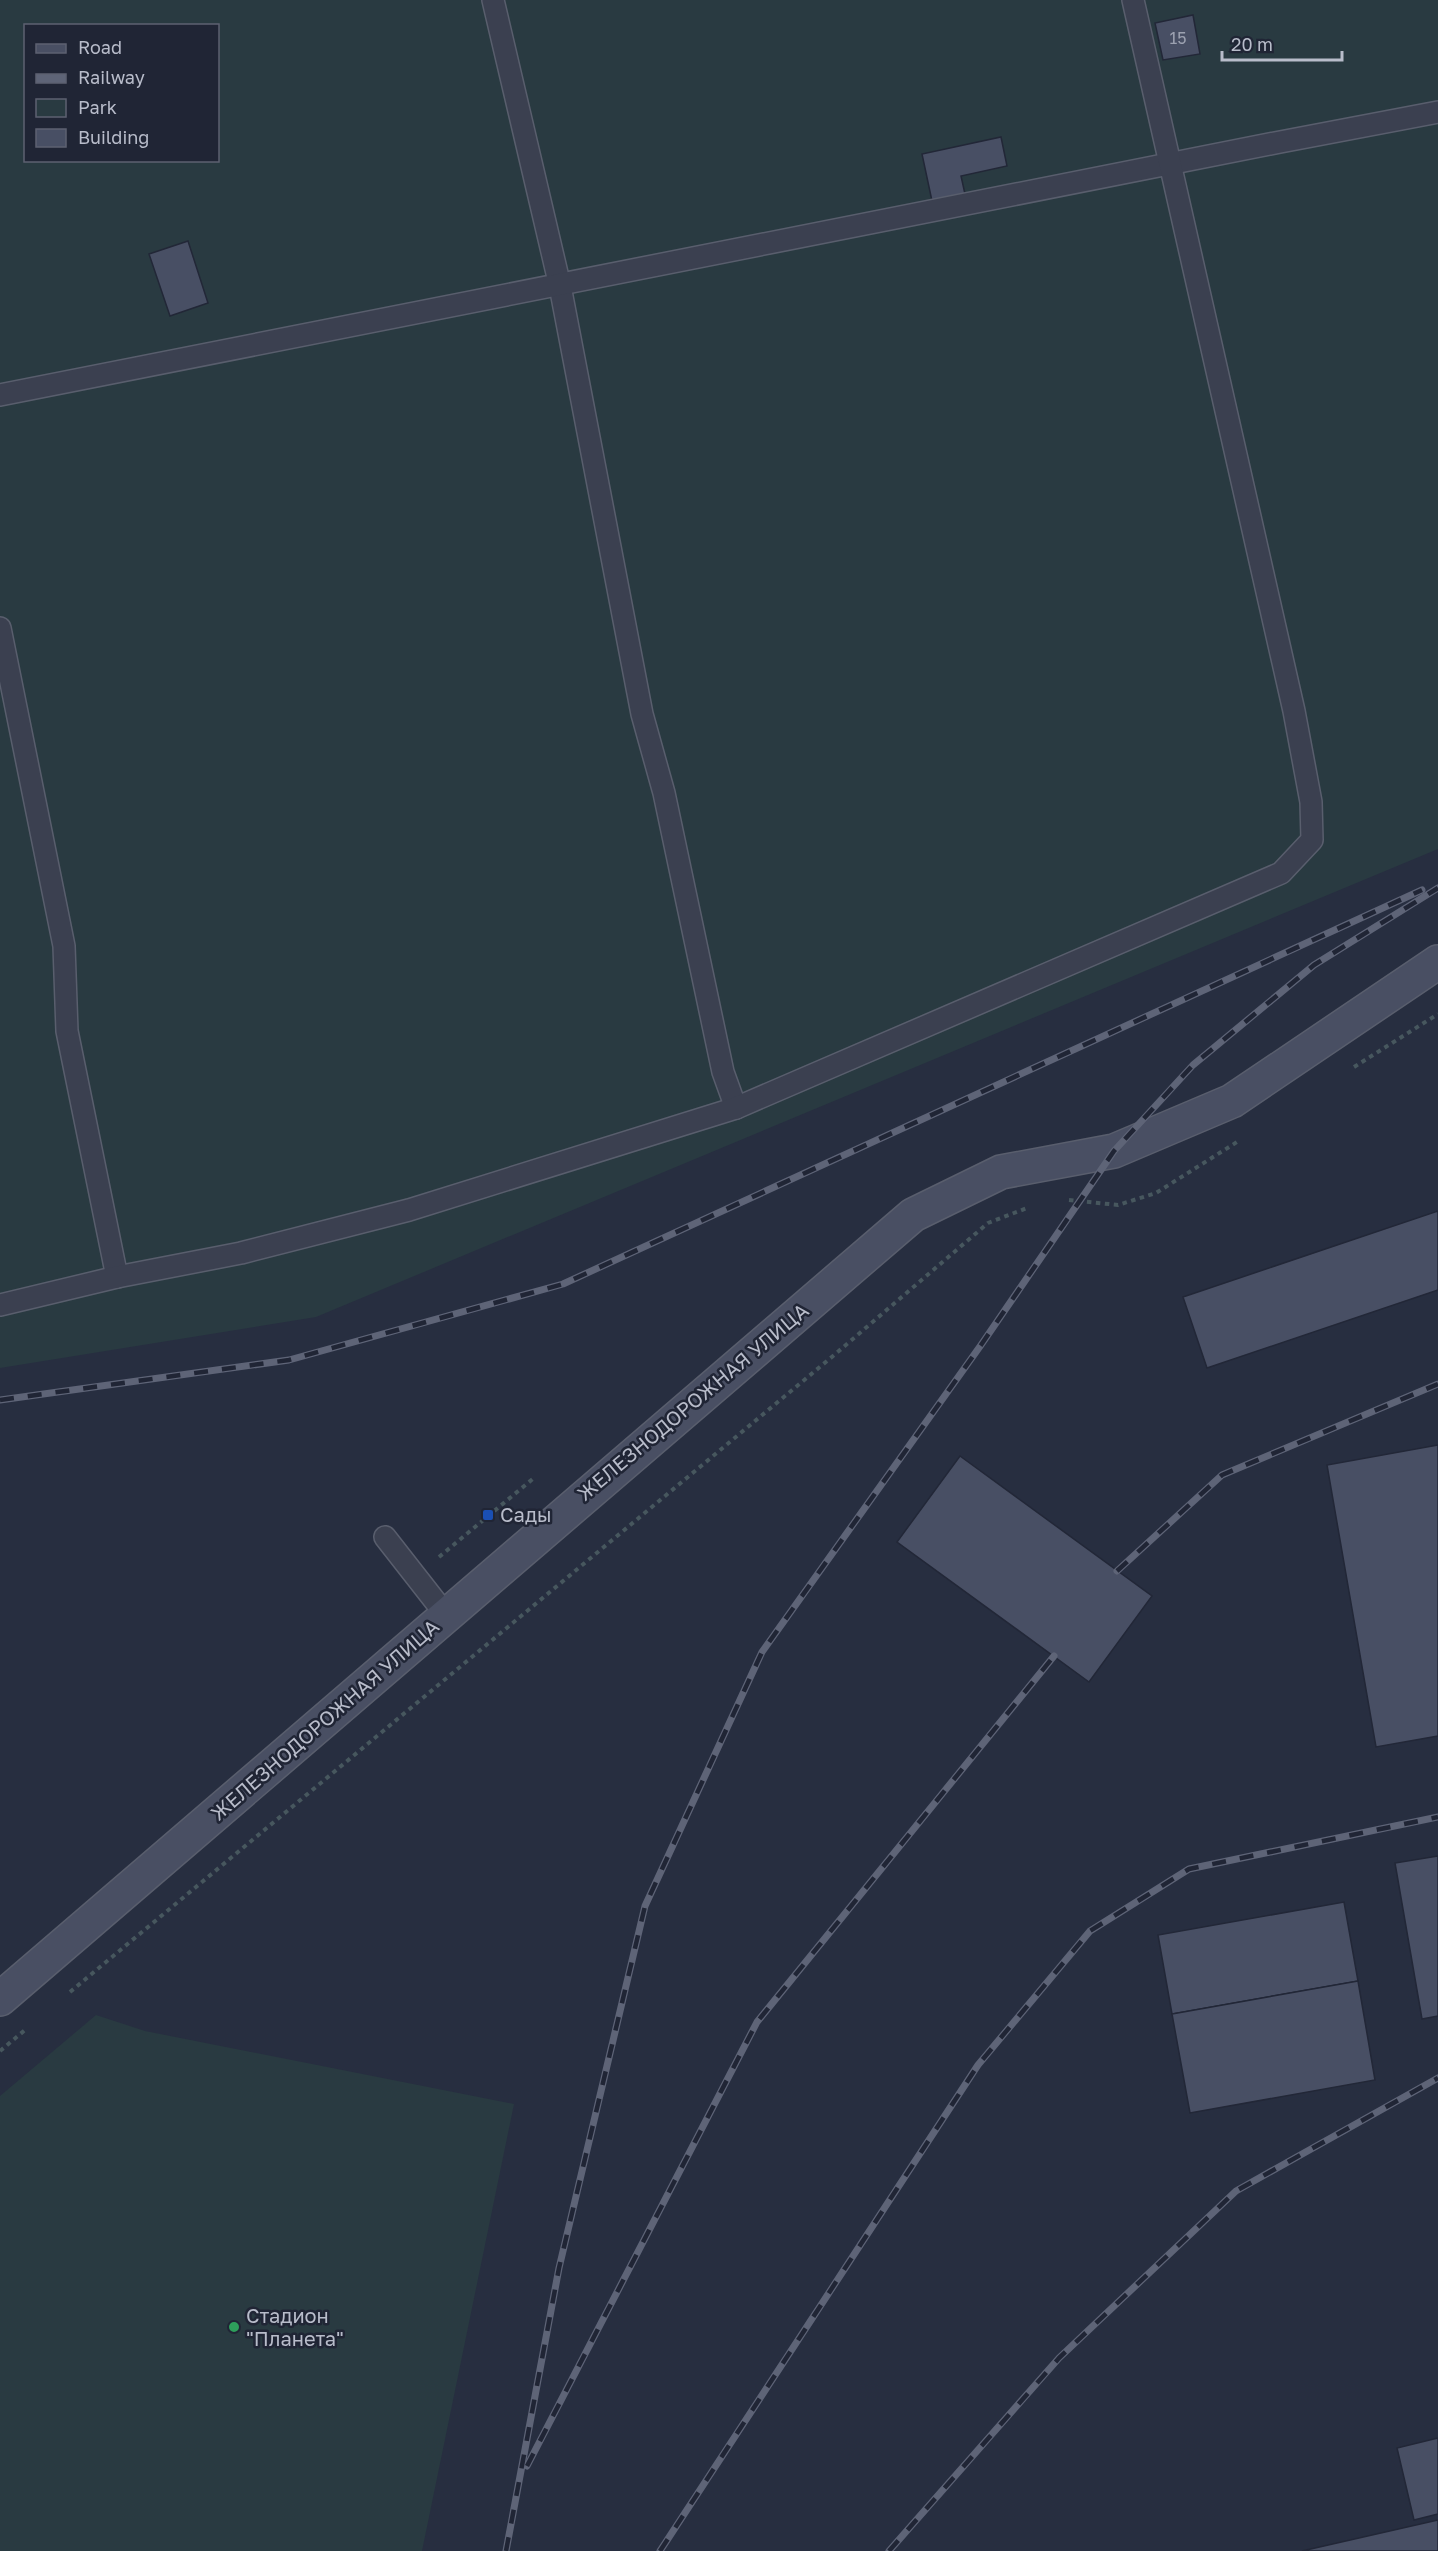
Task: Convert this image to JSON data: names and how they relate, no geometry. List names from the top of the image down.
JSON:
{
  "streets": {
    "street": ["ЖЕЛЕЗНОДОРОЖНАЯ УЛИЦА"]
  },
  "places": {
    "transit": ["Сады"],
    "other": ["Стадион \"Планета\""]
  },
  "house_numbers": ["15"],
  "legend": [
    "Road",
    "Railway",
    "Park",
    "Building"
  ],
  "scale_bar": "20 m"
}
